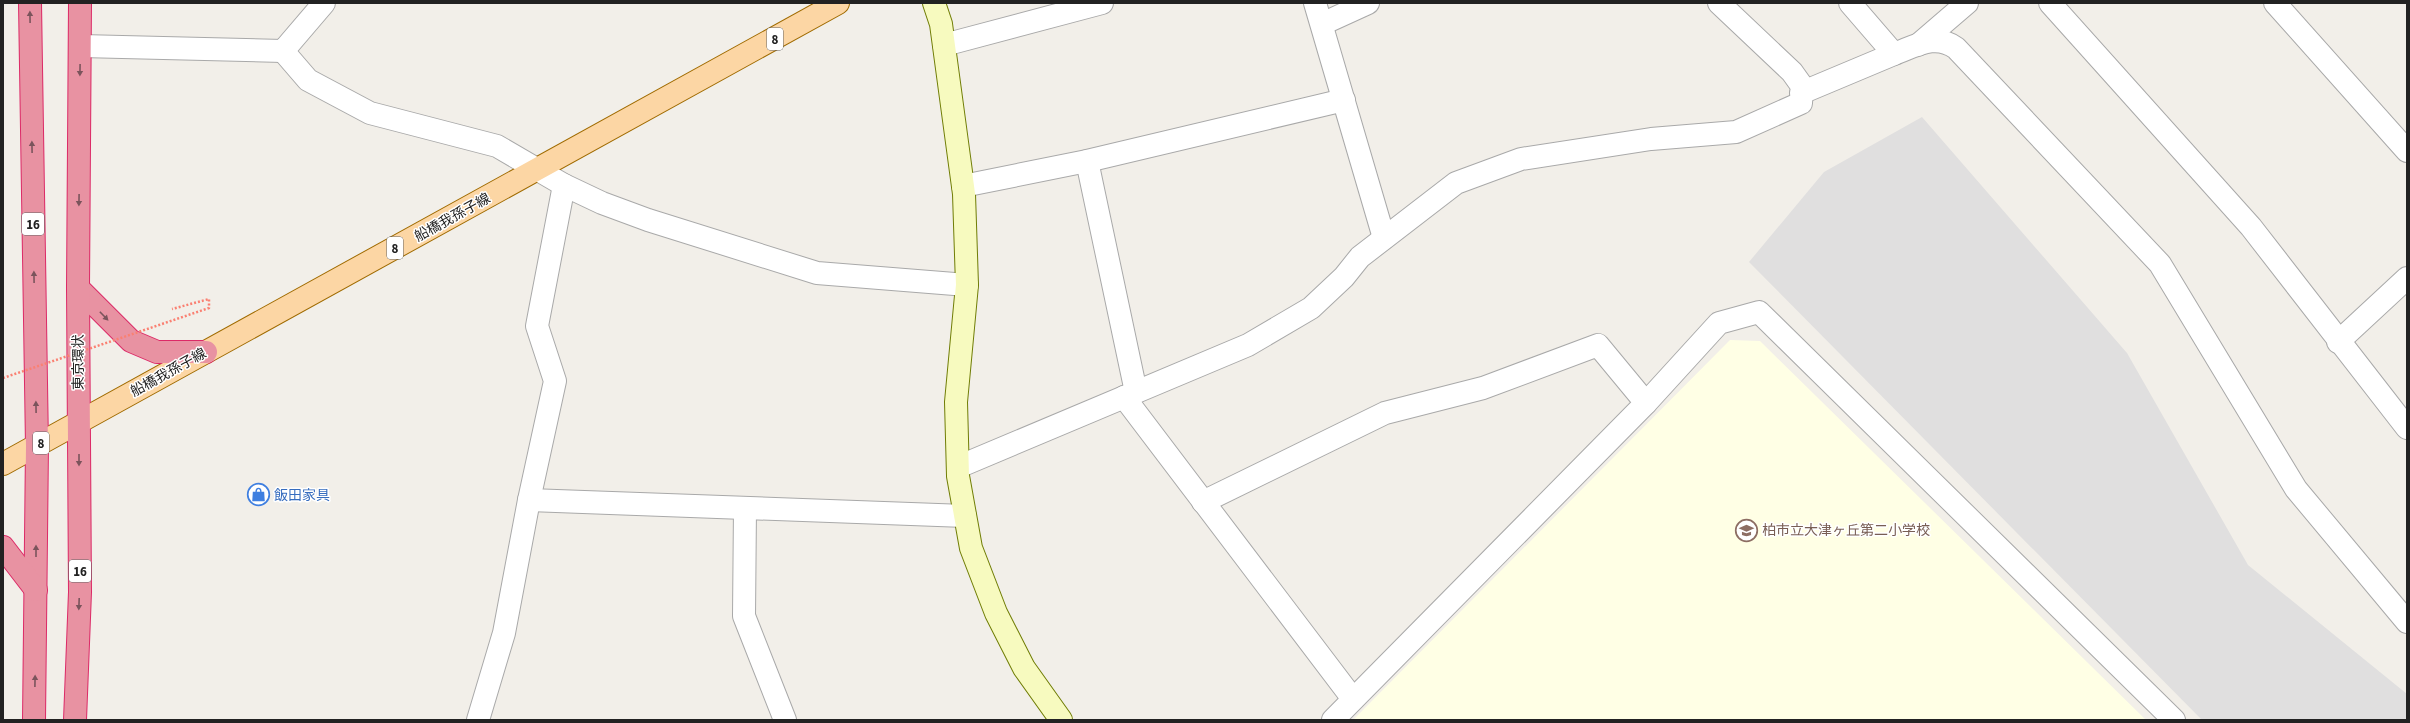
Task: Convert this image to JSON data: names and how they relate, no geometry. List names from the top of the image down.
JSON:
{
  "streets": {
    "highway": ["16", "東京環状"],
    "main road": ["8", "船橋我孫子線"]
  },
  "crossings": [
    ["船橋我孫子線", "16"],
    ["船橋我孫子線", "東京環状"]
  ],
  "places": {
    "shop": ["飯田家具"],
    "school or university": ["柏市立大津ヶ丘第二小学校"]
  }
}
